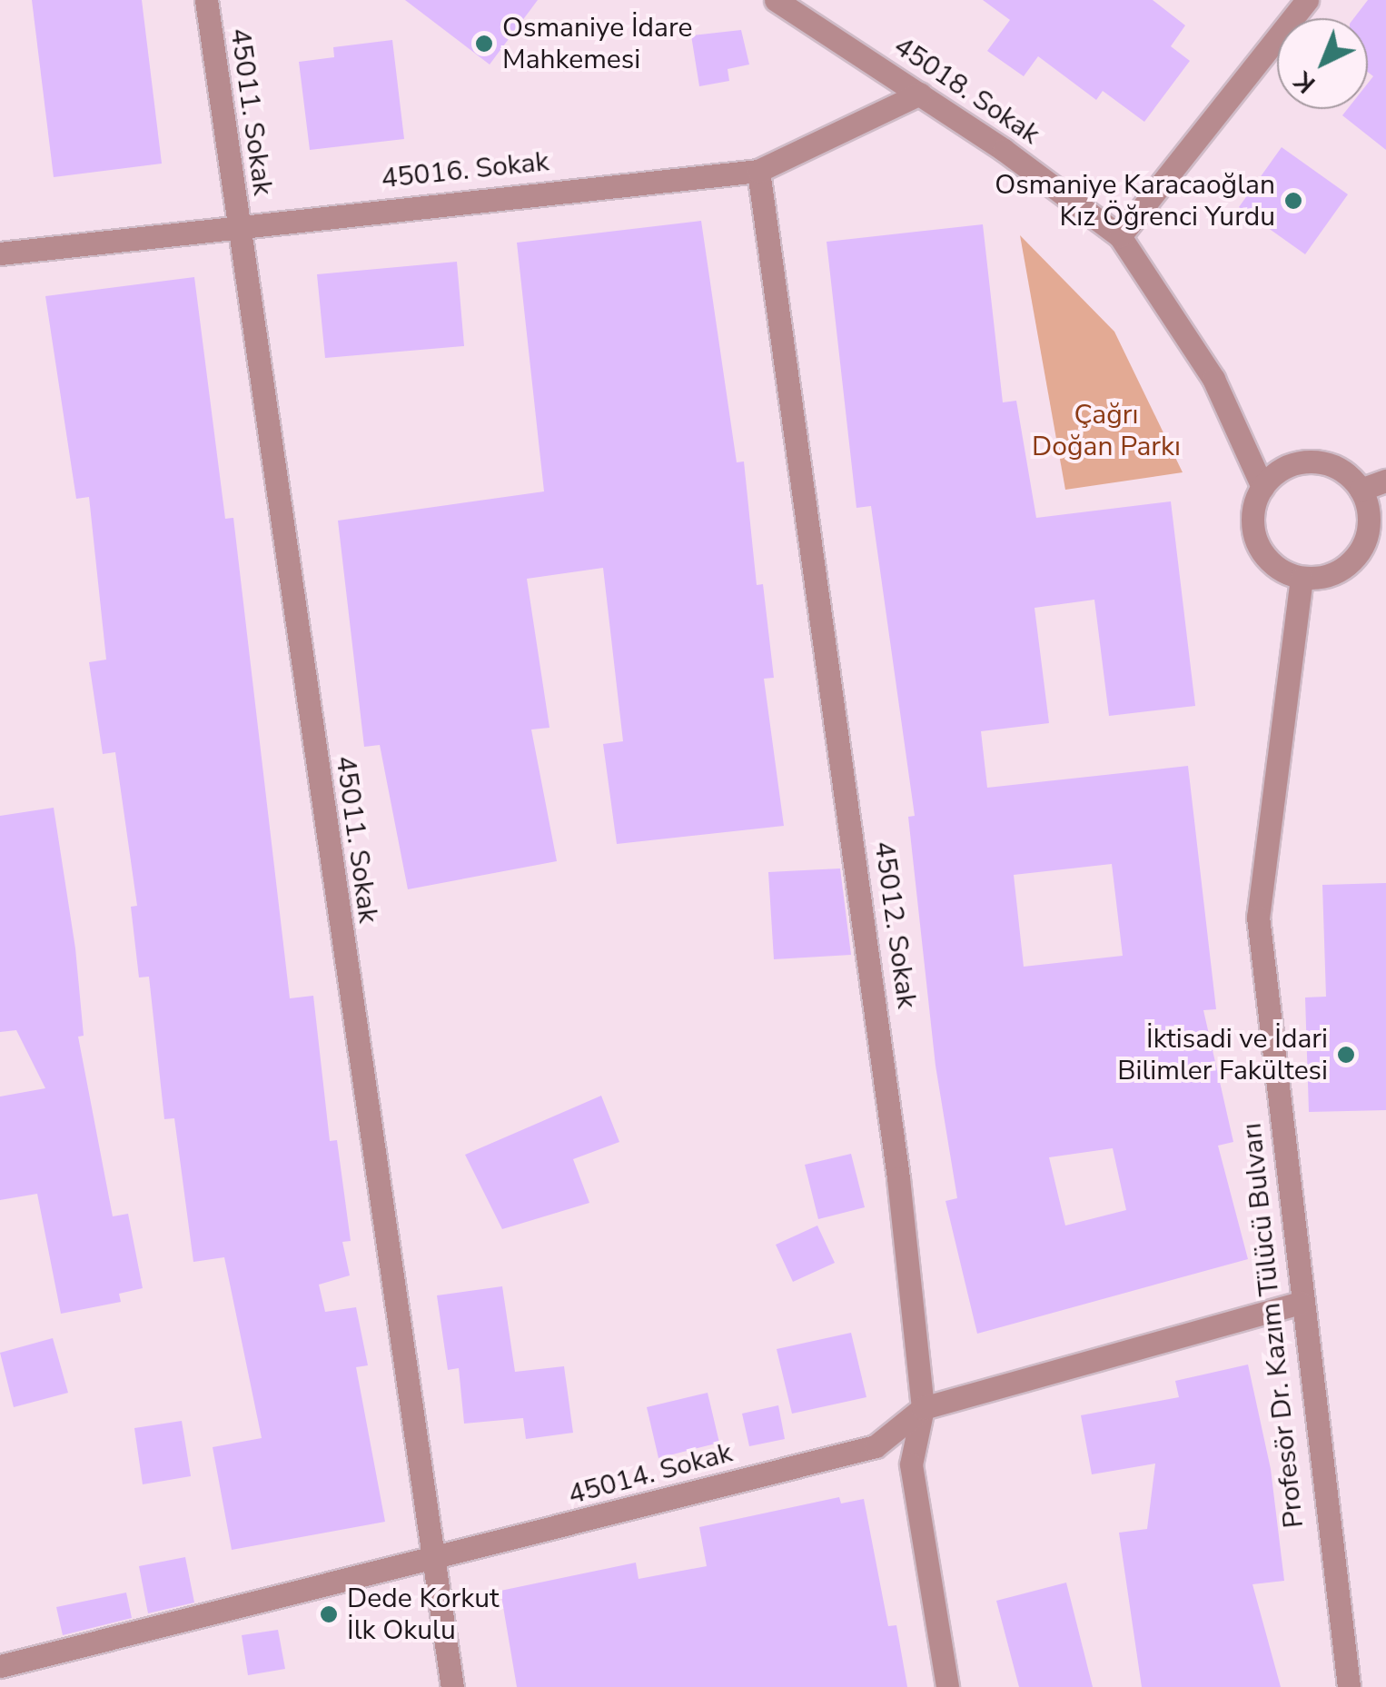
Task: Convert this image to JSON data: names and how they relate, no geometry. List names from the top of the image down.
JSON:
{
  "streets": {
    "street": [
      "45018. Sokak",
      "45011. Sokak",
      "45016. Sokak",
      "45012. Sokak",
      "Profesör Dr. Kazım Tülücü Bulvarı",
      "45014. Sokak"
    ]
  },
  "crossings": [
    ["45018. Sokak", "45016. Sokak"],
    ["45018. Sokak", "Profesör Dr. Kazım Tülücü Bulvarı"],
    ["45011. Sokak", "45016. Sokak"],
    ["45011. Sokak", "45014. Sokak"],
    ["45016. Sokak", "45012. Sokak"],
    ["45012. Sokak", "45014. Sokak"],
    ["Profesör Dr. Kazım Tülücü Bulvarı", "45014. Sokak"]
  ],
  "parks": ["Çağrı Doğan Parkı"],
  "places": [
    "Osmaniye İdare Mahkemesi",
    "Osmaniye Karacaoğlan Kız Öğrenci Yurdu",
    "İktisadi ve İdari Bilimler Fakültesi",
    "Dede Korkut İlk Okulu"
  ],
  "north": "bottom left"
}
